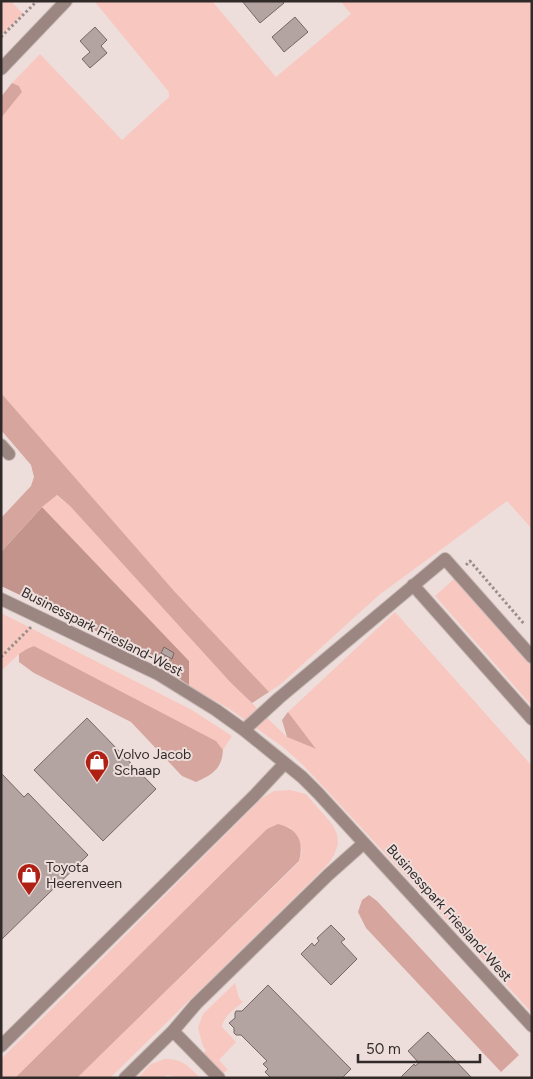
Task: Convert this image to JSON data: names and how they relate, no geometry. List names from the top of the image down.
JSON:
{
  "streets": {
    "street": ["Businesspark Friesland-West"]
  },
  "places": {
    "shop": ["Volvo Jacob Schaap", "Toyota Heerenveen"]
  },
  "scale_bar": "50 m"
}
